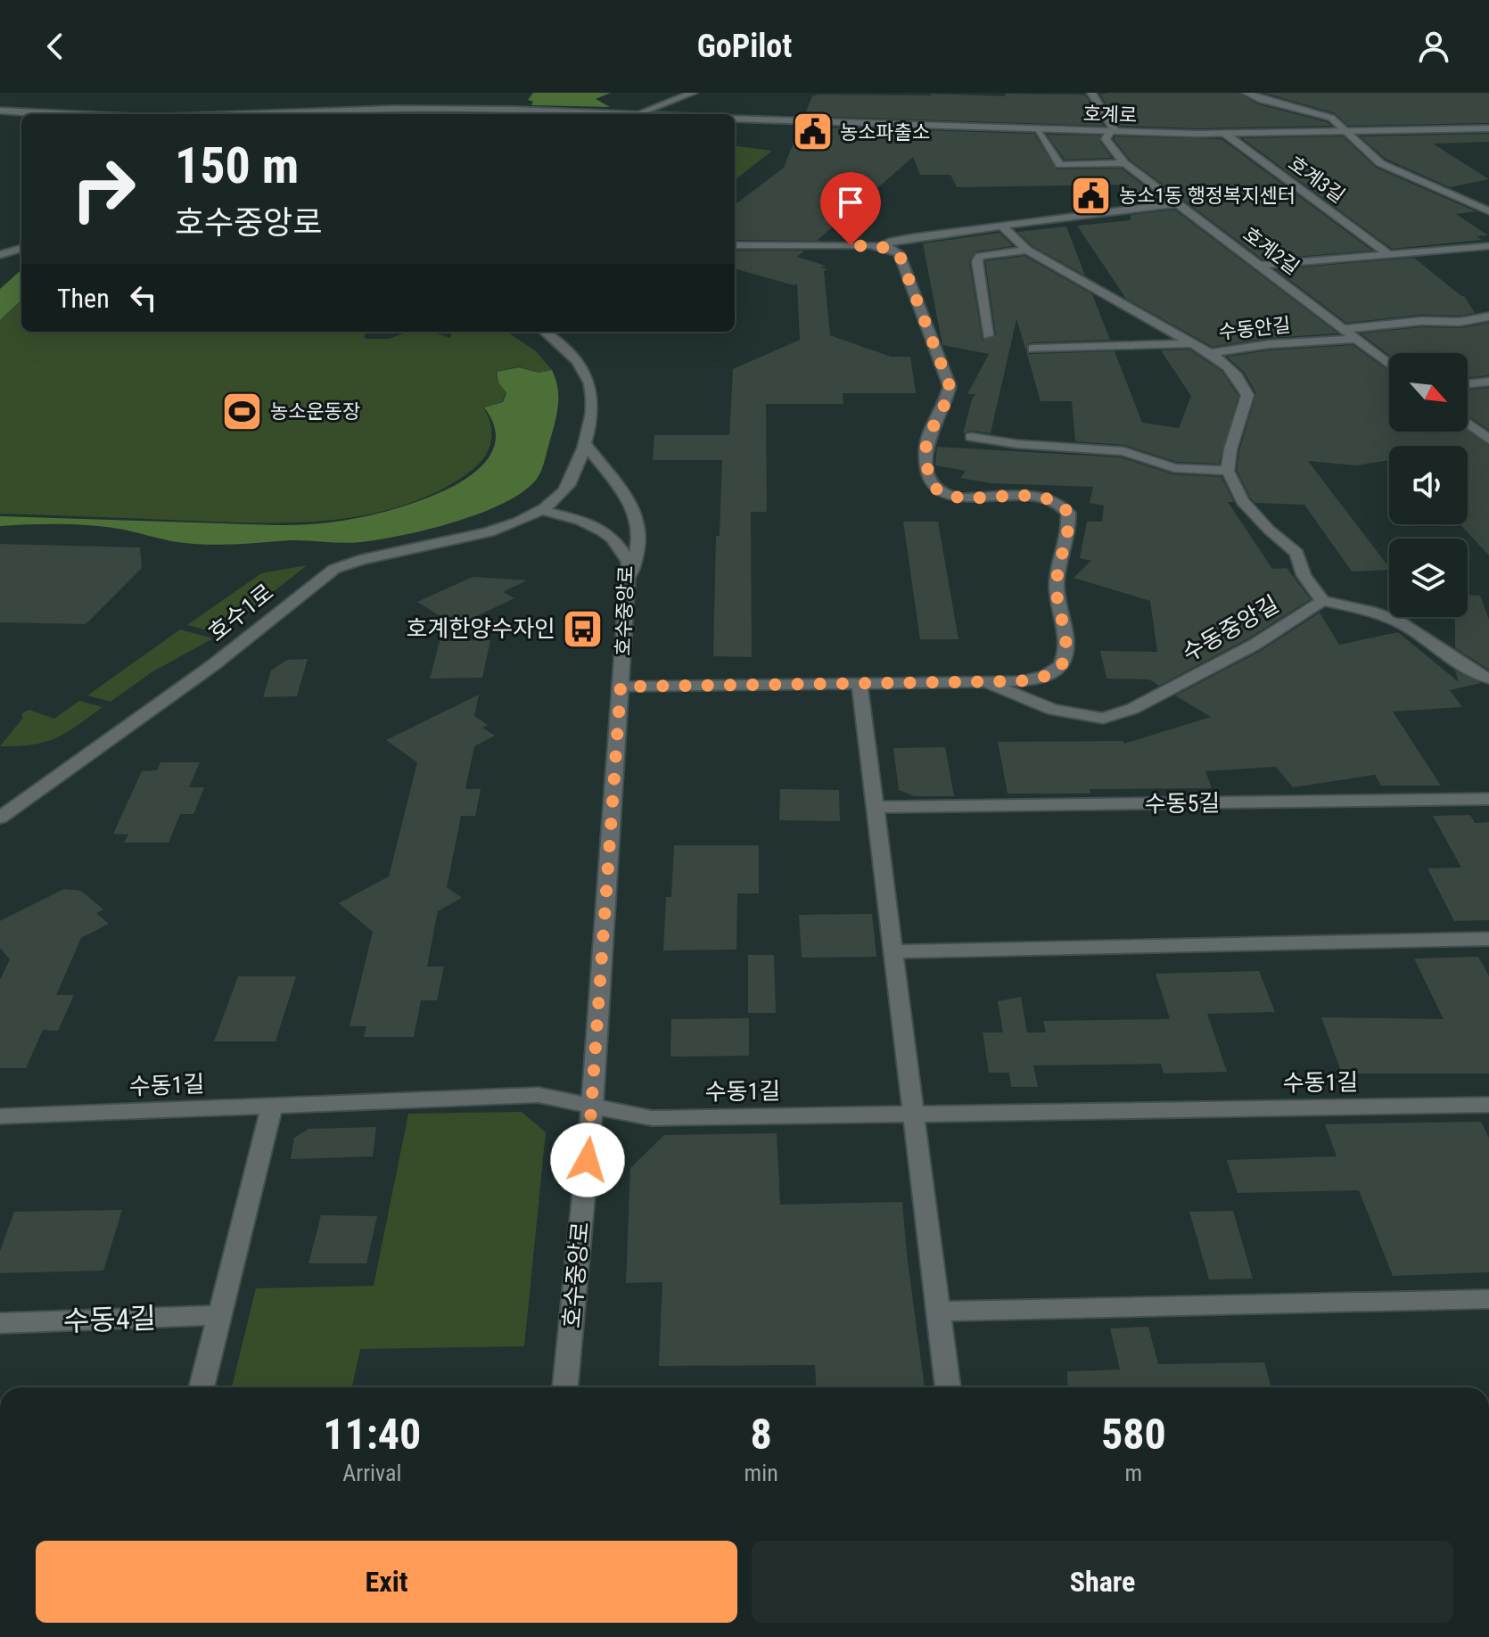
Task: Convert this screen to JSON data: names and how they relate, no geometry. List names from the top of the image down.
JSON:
{
  "streets": {
    "street": [
      "호계로",
      "호계3길",
      "호계2길",
      "수동안길",
      "호수중앙로",
      "호수1로",
      "수동중앙길",
      "수동5길",
      "수동1길",
      "수동4길"
    ]
  },
  "crossings": [
    ["호계로", "호계3길"],
    ["호계2길", "수동안길"],
    ["호수중앙로", "호수1로"],
    ["호수중앙로", "수동중앙길"],
    ["호수중앙로", "수동1길"]
  ],
  "places": {
    "public building": ["농소파출소", "농소1동 행정복지센터"],
    "sports": ["농소운동장"],
    "bus stop": ["호계한양수자인"]
  },
  "north": "bottom right",
  "page": {
    "header": "GoPilot",
    "turn": ["150 m", "호수중앙로"],
    "then": "Then",
    "eta": [
      "11:40",
      "Arrival",
      "8",
      "min",
      "580",
      "m"
    ],
    "buttons": ["Exit", "Share"]
  }
}
